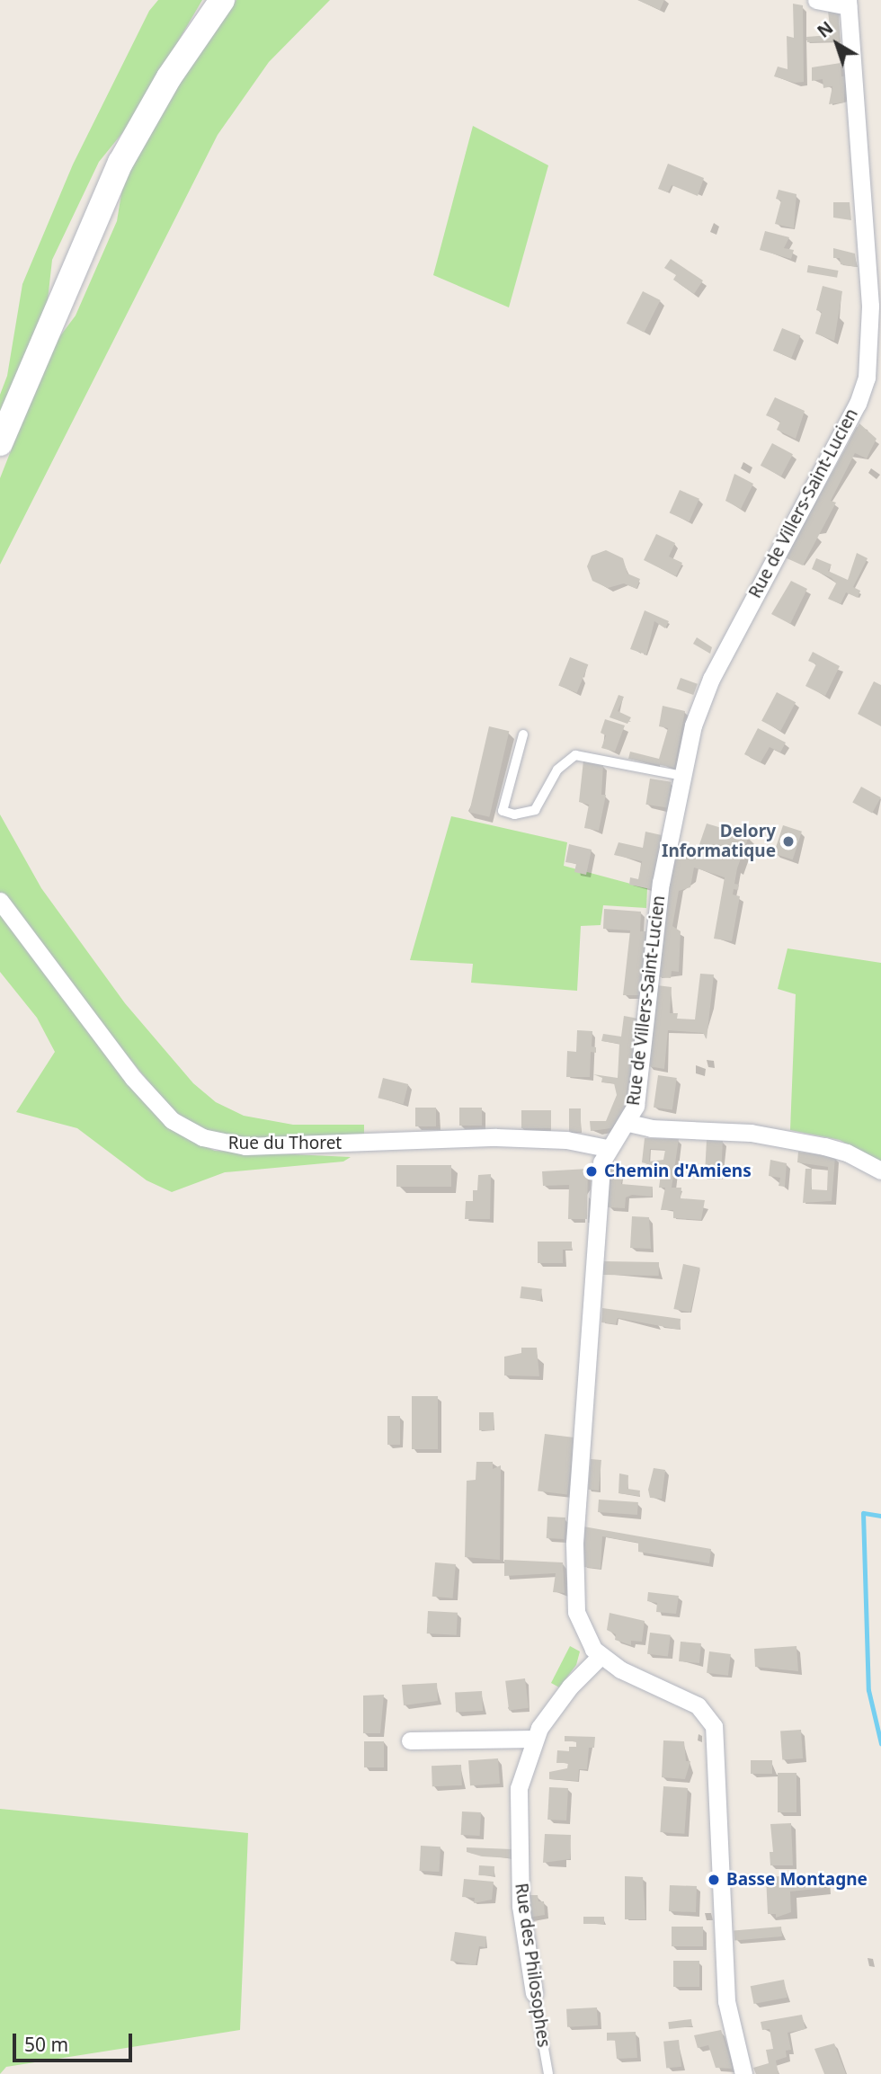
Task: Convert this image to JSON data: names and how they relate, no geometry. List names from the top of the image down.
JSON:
{
  "streets": {
    "street": ["Rue de Villers-Saint-Lucien", "Rue du Thoret", "Rue des Philosophes"]
  },
  "crossings": [
    ["Rue de Villers-Saint-Lucien", "Rue du Thoret"],
    ["Rue de Villers-Saint-Lucien", "Rue des Philosophes"]
  ],
  "places": ["Delory Informatique", "Chemin d'Amiens", "Basse Montagne"],
  "scale_bar": "50 m",
  "north": "top left"
}
